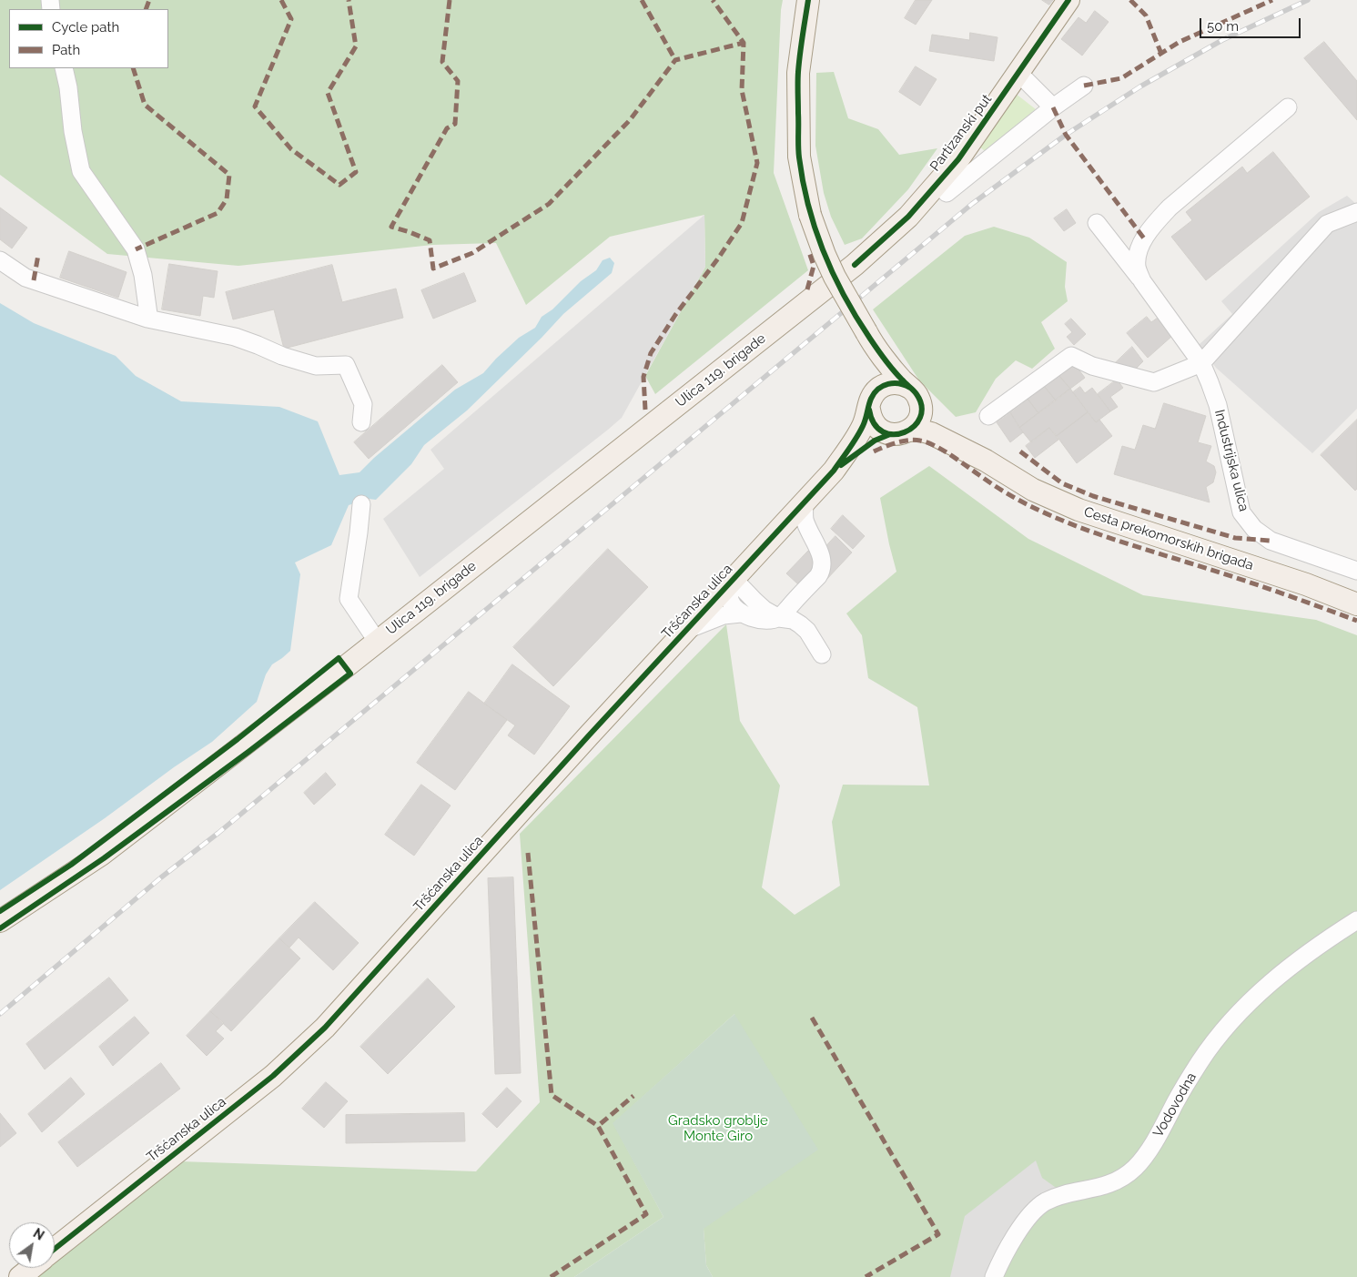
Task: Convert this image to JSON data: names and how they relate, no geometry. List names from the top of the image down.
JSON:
{
  "streets": {
    "main road": [
      "Partizanski put",
      "Ulica 119. brigade",
      "Cesta prekomorskih brigada",
      "Tršćanska ulica"
    ],
    "street": ["Industrijska ulica", "Vodovodna"]
  },
  "crossings": [
    ["Partizanski put", "Ulica 119. brigade"]
  ],
  "parks": ["Gradsko groblje Monte Giro"],
  "legend": ["Cycle path", "Path"],
  "scale_bar": "50 m",
  "north": "top right"
}
